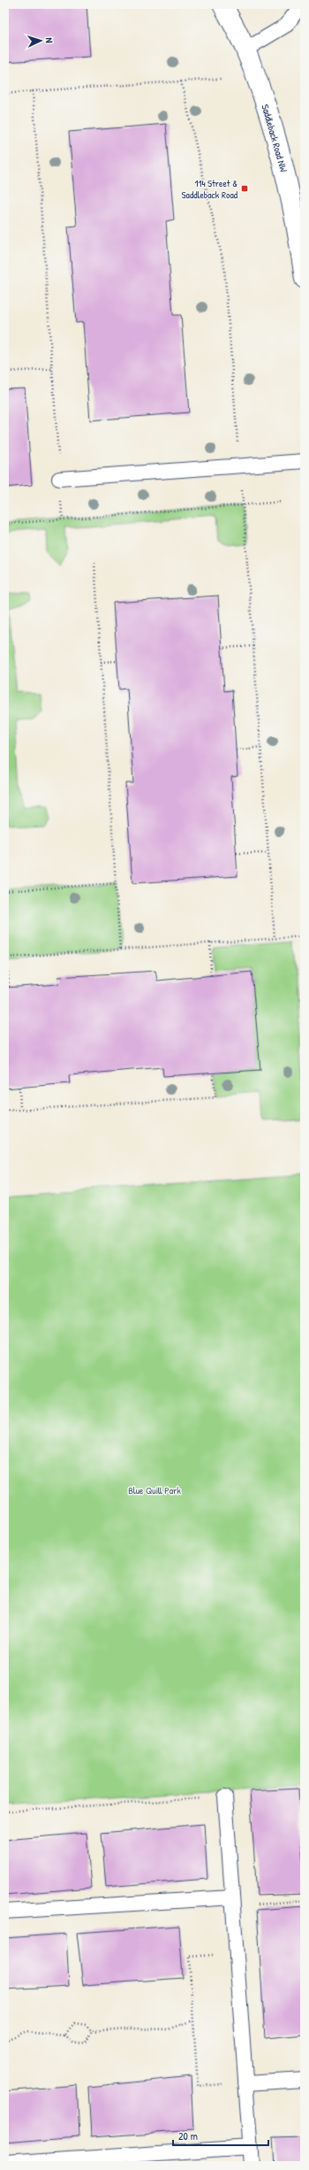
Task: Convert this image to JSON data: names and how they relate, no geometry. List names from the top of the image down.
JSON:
{
  "streets": {
    "street": ["Saddleback Road NW"]
  },
  "parks": ["Blue Quill Park"],
  "places": {
    "transit": ["114 Street & Saddleback Road"]
  },
  "scale_bar": "20 m",
  "north": "right"
}
